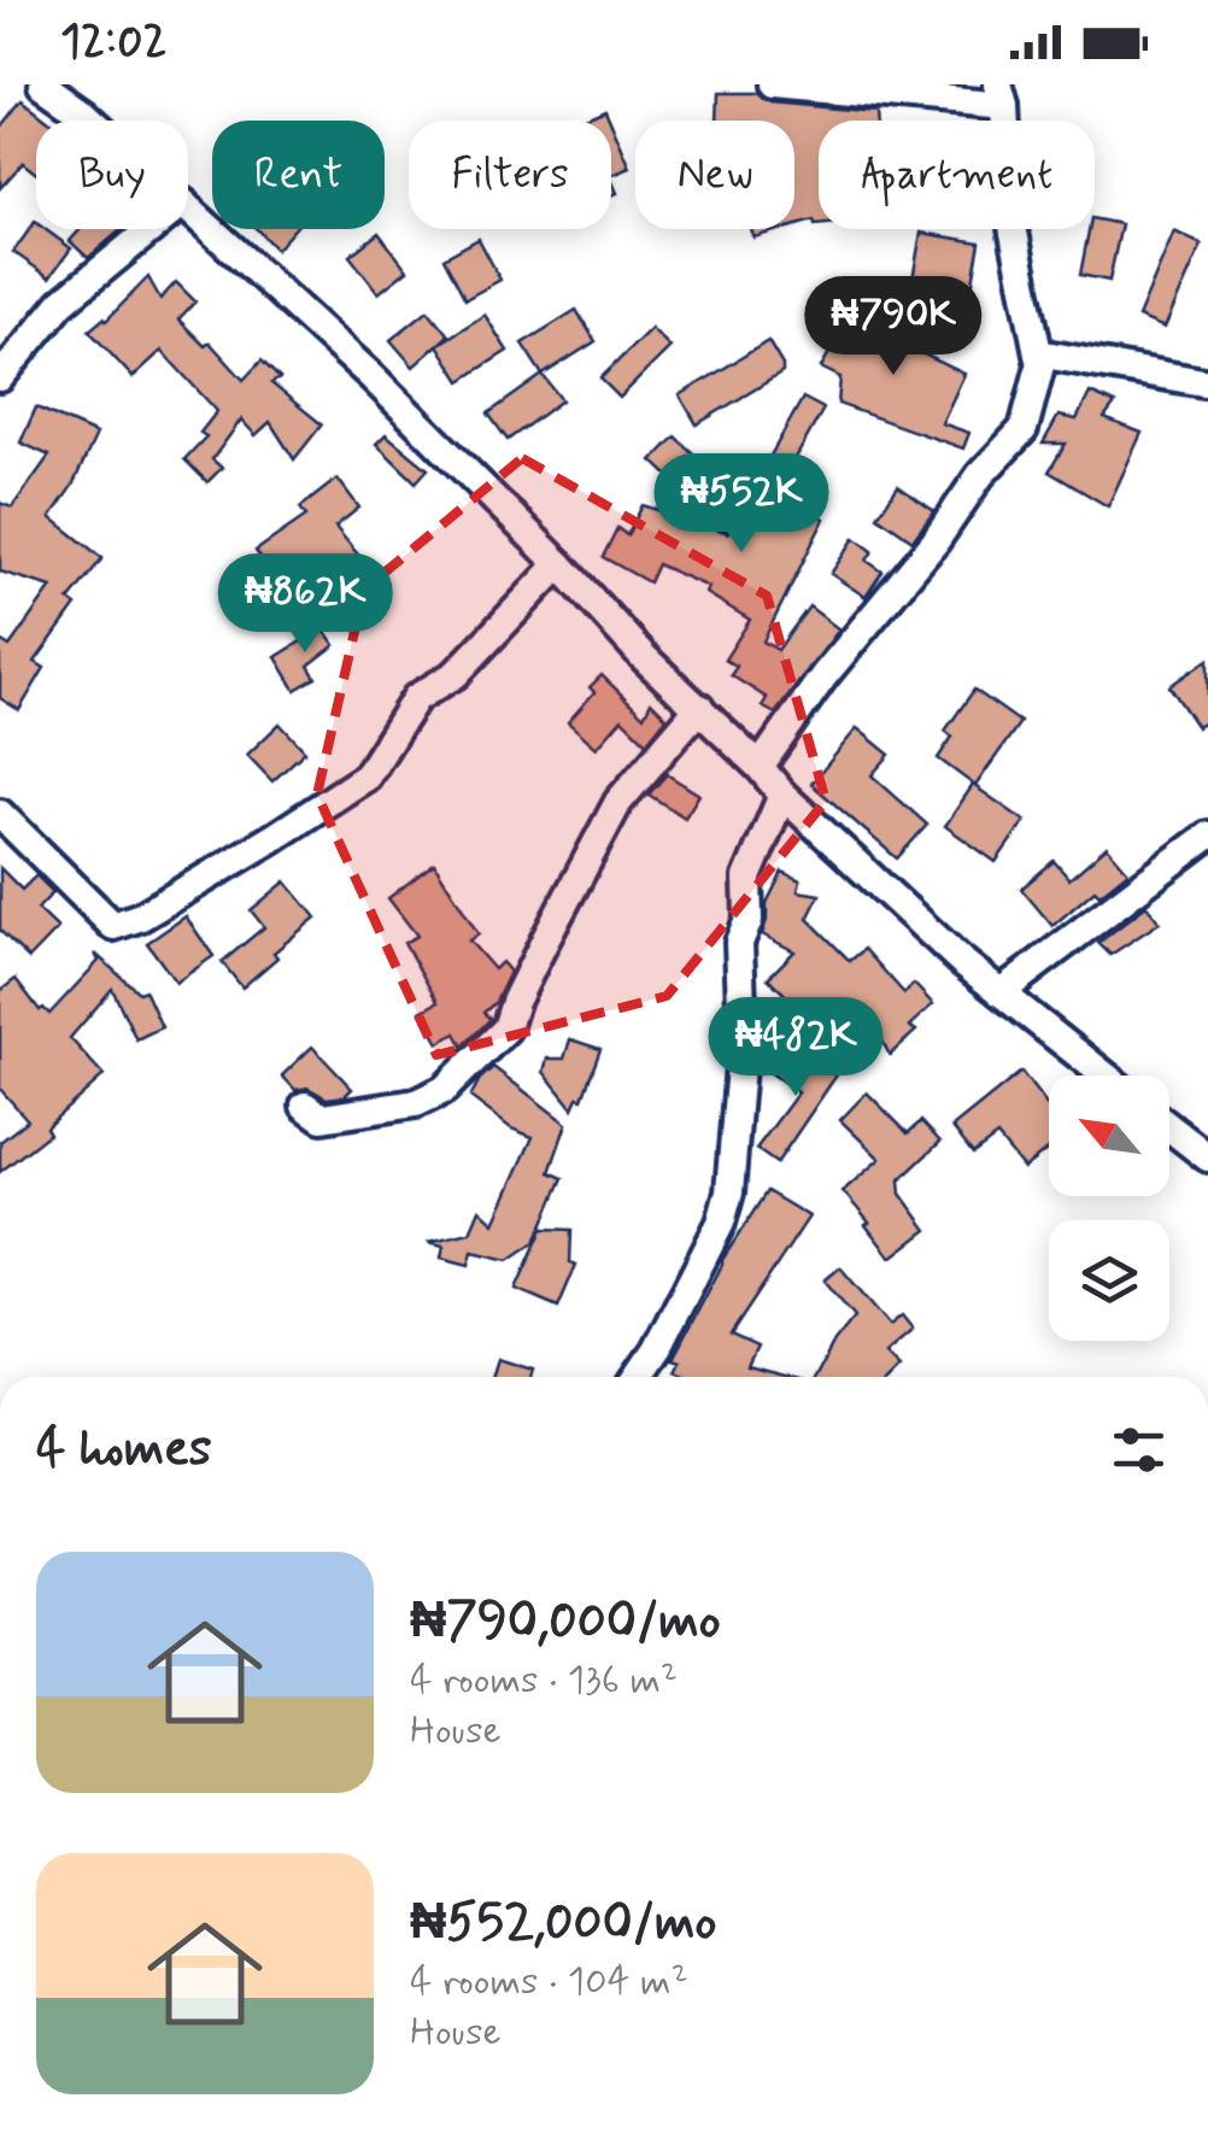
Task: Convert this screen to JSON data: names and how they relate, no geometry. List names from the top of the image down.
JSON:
{
  "north": "top left",
  "page": {
    "status": "12:02",
    "chip": [
      "Buy",
      "Rent",
      "Filters",
      "New",
      "Apartment"
    ],
    "price": [
      "₦790K",
      "₦552K",
      "₦862K",
      "₦482K"
    ],
    "heading": "4 homes",
    "list": [
      {
        "name": "₦790,000/mo",
        "note": "4 rooms · 136 m² · House"
      },
      {
        "name": "₦552,000/mo",
        "note": "4 rooms · 104 m² · House"
      }
    ]
  }
}
